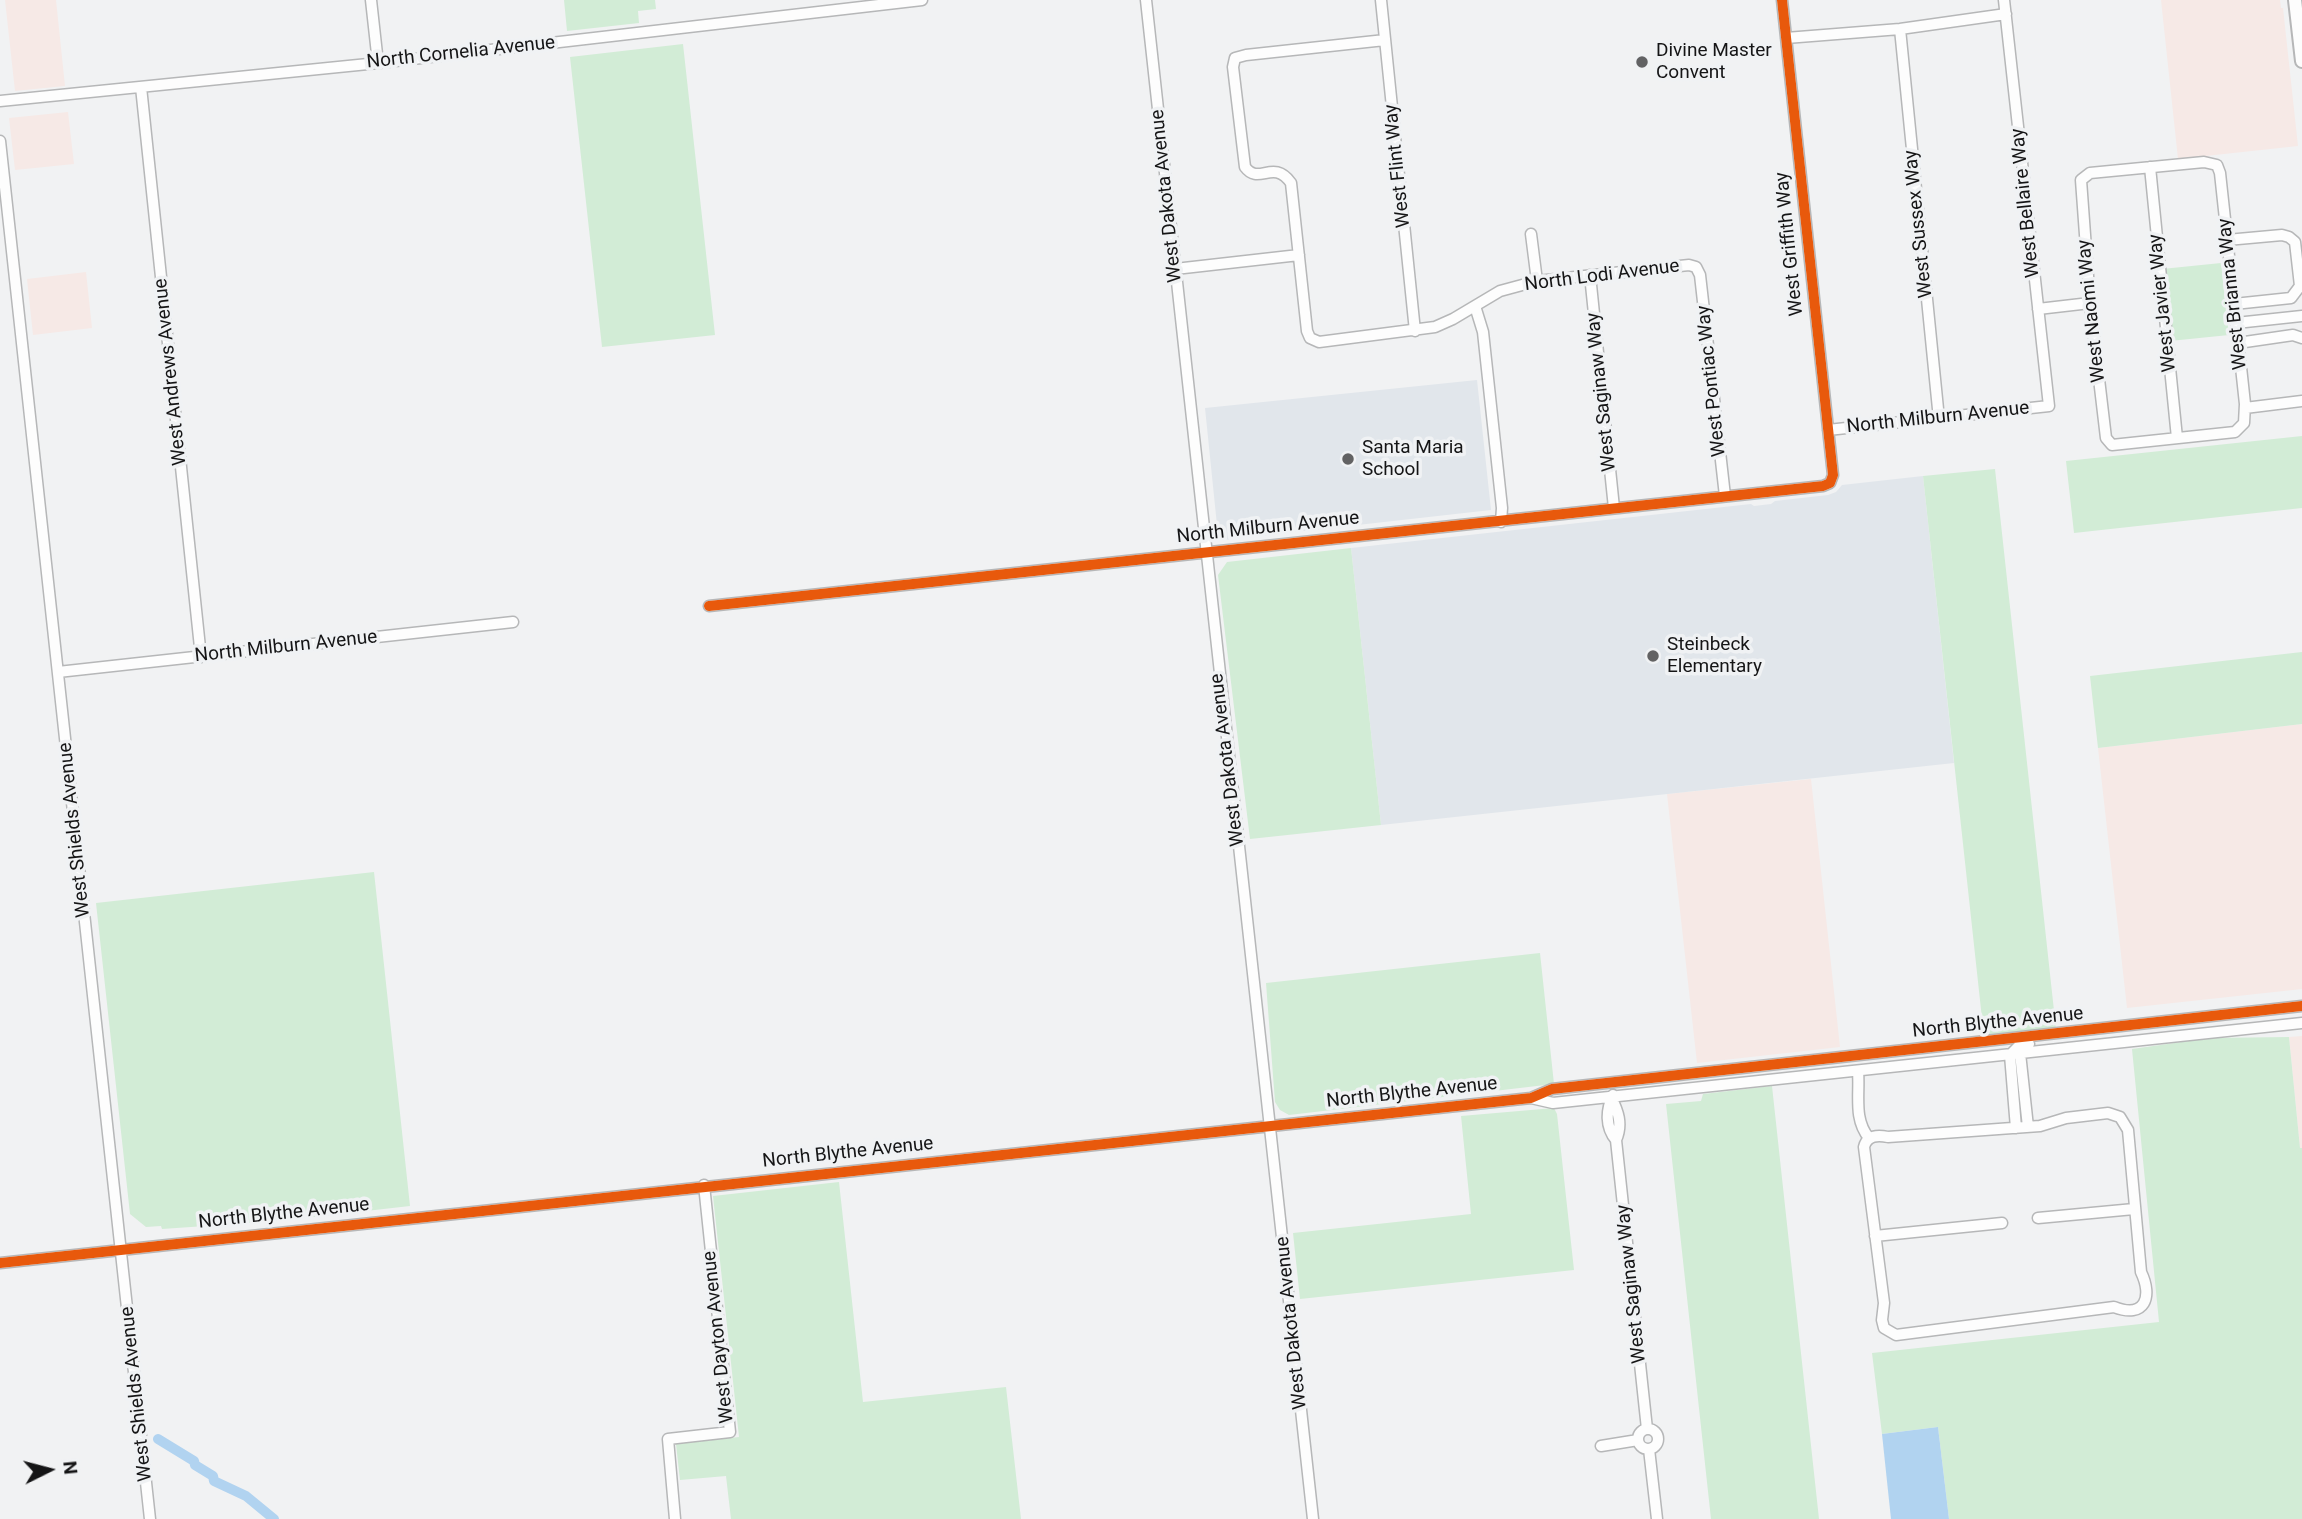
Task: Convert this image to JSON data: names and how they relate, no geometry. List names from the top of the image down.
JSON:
{
  "streets": {
    "street": [
      "North Cornelia Avenue",
      "West Flint Way",
      "West Dakota Avenue",
      "West Bellaire Way",
      "West Sussex Way",
      "West Griffith Way",
      "North Lodi Avenue",
      "West Brianna Way",
      "West Javier Way",
      "West Naomi Way",
      "West Andrews Avenue",
      "West Pontiac Way",
      "West Saginaw Way",
      "North Milburn Avenue",
      "West Shields Avenue",
      "North Blythe Avenue",
      "West Dayton Avenue"
    ]
  },
  "crossings": [
    ["North Cornelia Avenue", "West Andrews Avenue"],
    ["West Flint Way", "North Lodi Avenue"],
    ["West Dakota Avenue", "North Milburn Avenue"],
    ["West Dakota Avenue", "North Blythe Avenue"],
    ["West Bellaire Way", "North Milburn Avenue"],
    ["West Sussex Way", "North Milburn Avenue"],
    ["West Griffith Way", "North Milburn Avenue"],
    ["North Lodi Avenue", "West Pontiac Way"],
    ["North Lodi Avenue", "West Saginaw Way"],
    ["West Brianna Way", "West Javier Way"],
    ["West Brianna Way", "West Naomi Way"],
    ["West Javier Way", "West Naomi Way"],
    ["West Andrews Avenue", "North Milburn Avenue"],
    ["West Pontiac Way", "North Milburn Avenue"],
    ["West Saginaw Way", "North Milburn Avenue"],
    ["West Saginaw Way", "North Blythe Avenue"],
    ["North Milburn Avenue", "West Shields Avenue"],
    ["West Shields Avenue", "North Blythe Avenue"],
    ["North Blythe Avenue", "West Dayton Avenue"]
  ],
  "places": ["Divine Master Convent", "Santa Maria School", "Steinbeck Elementary"],
  "north": "right"
}
